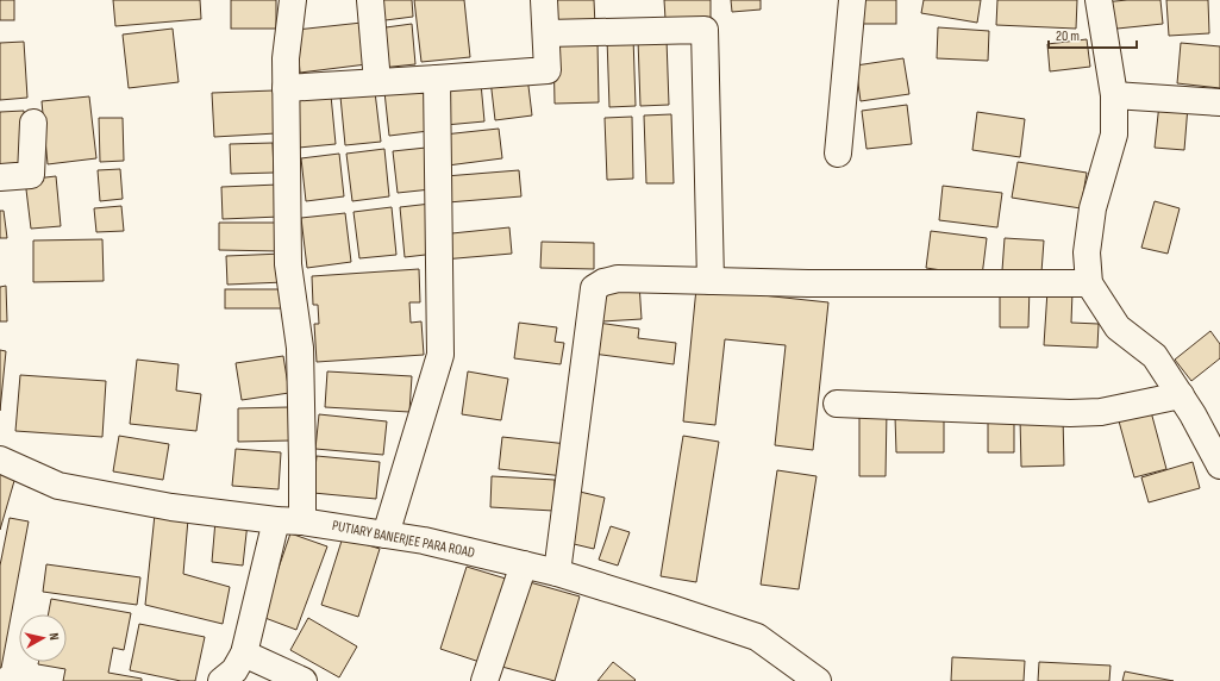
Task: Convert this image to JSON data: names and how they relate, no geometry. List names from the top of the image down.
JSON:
{
  "streets": {
    "street": ["PUTIARY BANERJEE PARA ROAD"]
  },
  "scale_bar": "20 m",
  "north": "right"
}
